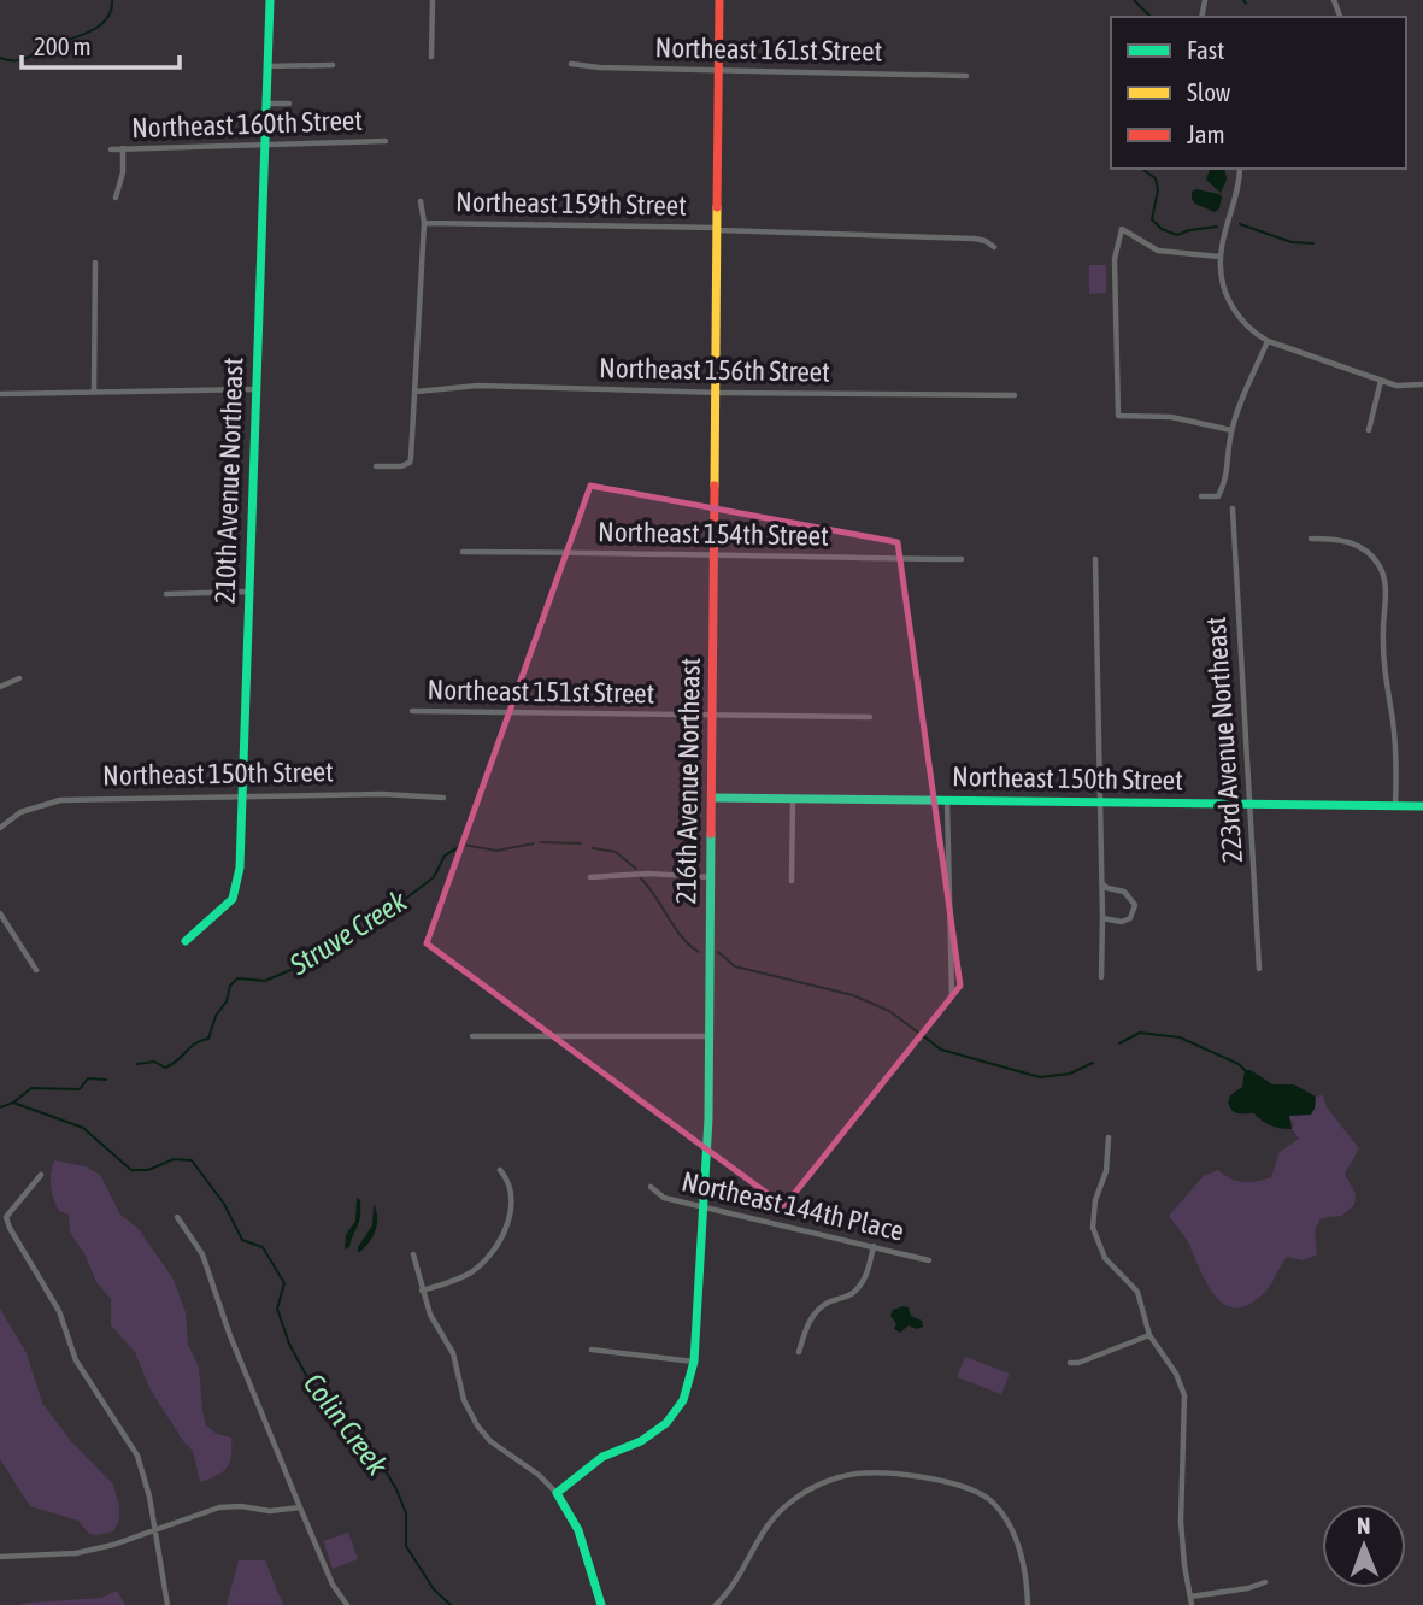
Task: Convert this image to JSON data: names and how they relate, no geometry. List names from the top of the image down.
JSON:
{
  "streets": {
    "street": [
      "Northeast 161st Street",
      "Northeast 160th Street",
      "Northeast 159th Street",
      "Northeast 156th Street",
      "210th Avenue Northeast",
      "Northeast 154th Street",
      "Northeast 151st Street",
      "223rd Avenue Northeast",
      "Northeast 150th Street",
      "216th Avenue Northeast",
      "Northeast 144th Place"
    ]
  },
  "crossings": [
    ["Northeast 161st Street", "216th Avenue Northeast"],
    ["Northeast 160th Street", "210th Avenue Northeast"],
    ["Northeast 159th Street", "216th Avenue Northeast"],
    ["Northeast 156th Street", "216th Avenue Northeast"],
    ["210th Avenue Northeast", "Northeast 150th Street"],
    ["Northeast 154th Street", "216th Avenue Northeast"],
    ["Northeast 151st Street", "216th Avenue Northeast"],
    ["223rd Avenue Northeast", "Northeast 150th Street"],
    ["Northeast 150th Street", "216th Avenue Northeast"],
    ["216th Avenue Northeast", "Northeast 144th Place"]
  ],
  "water": ["Struve Creek", "Colin Creek"],
  "legend": ["Fast", "Slow", "Jam"],
  "scale_bar": "200 m",
  "north": "top"
}
